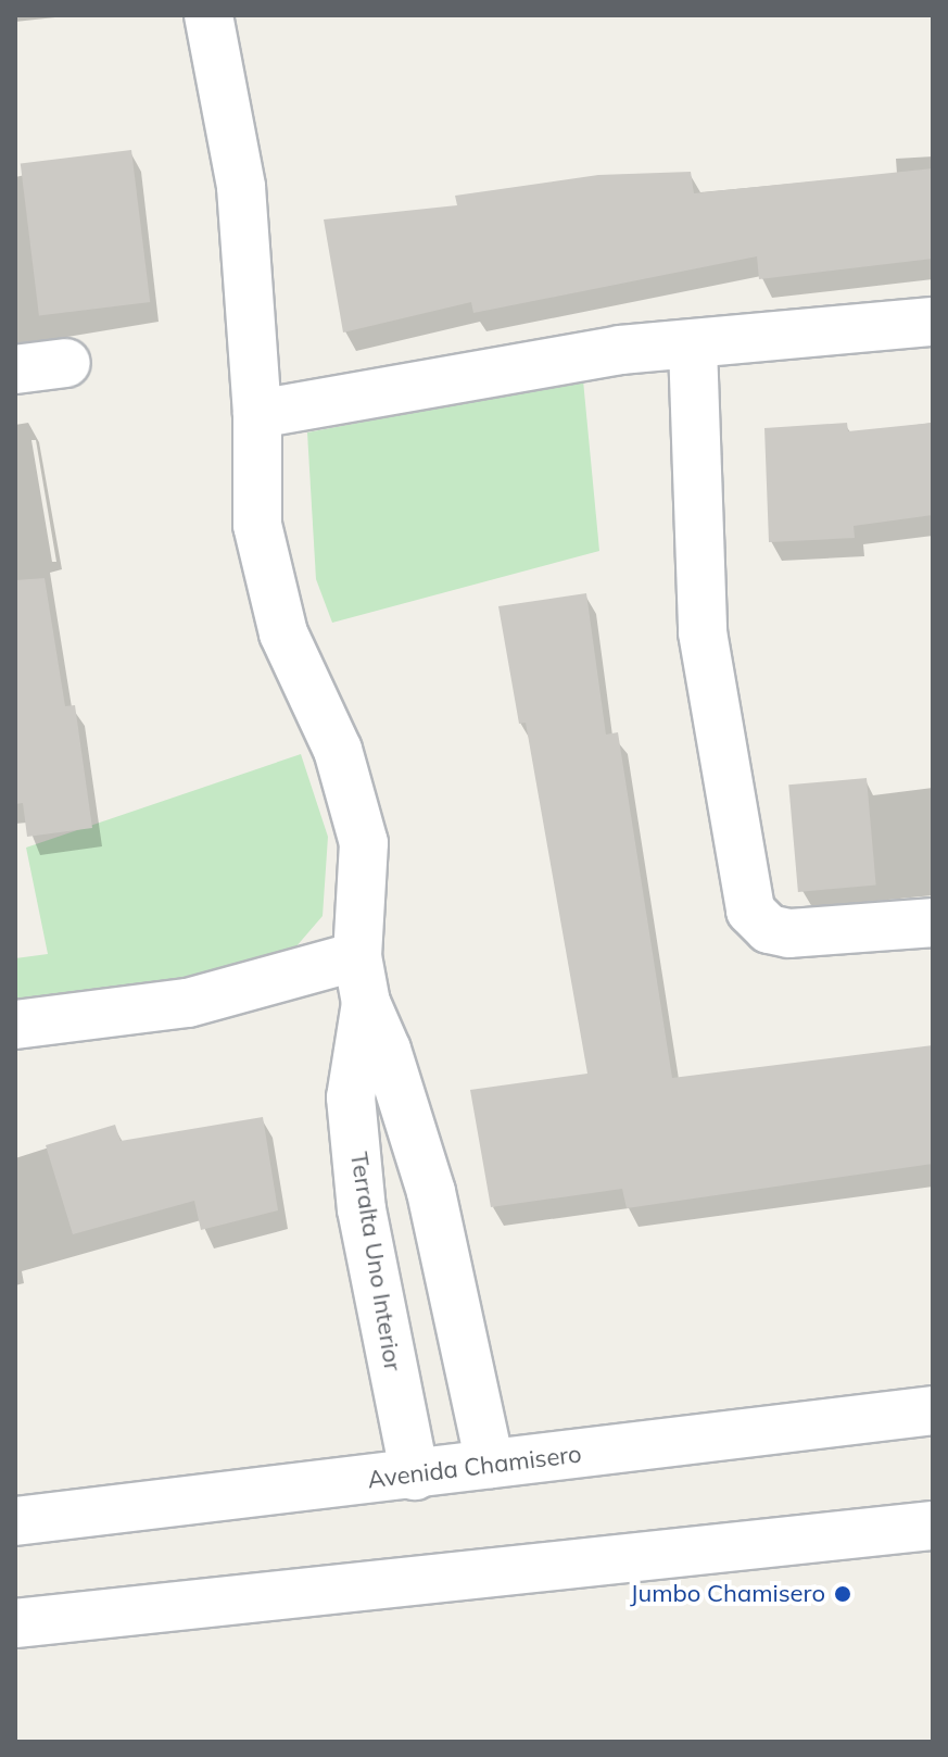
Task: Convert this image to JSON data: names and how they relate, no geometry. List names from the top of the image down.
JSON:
{
  "streets": {
    "street": ["Terralta Uno Interior", "Avenida Chamisero"]
  },
  "crossings": [
    ["Terralta Uno Interior", "Avenida Chamisero"]
  ],
  "places": ["Jumbo Chamisero"]
}
